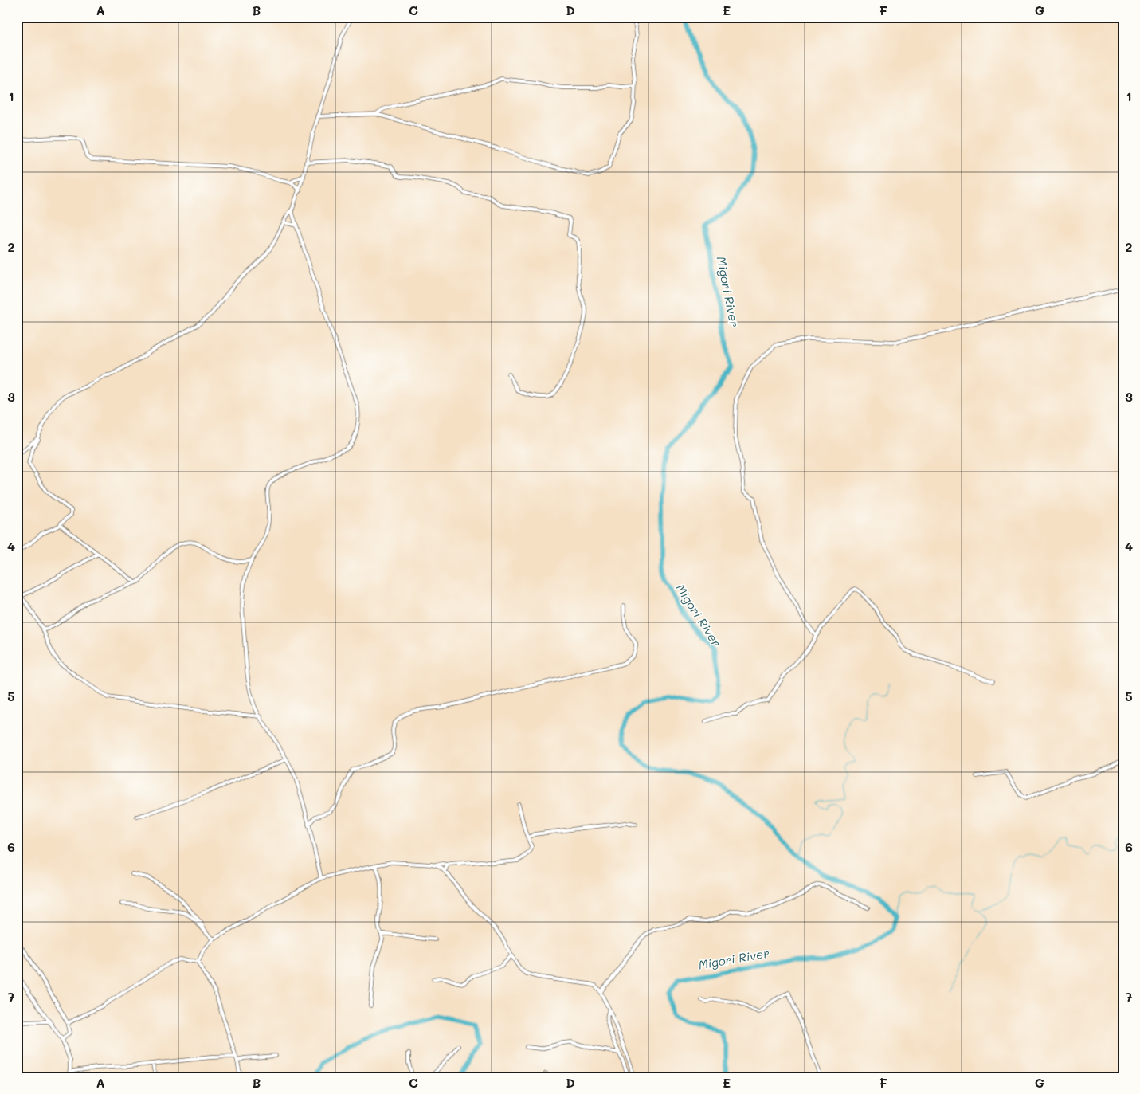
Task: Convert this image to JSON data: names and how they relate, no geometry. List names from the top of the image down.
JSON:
{
  "water": ["Migori River"],
  "grid": {
    "columns": [
      "A",
      "B",
      "C",
      "D",
      "E",
      "F",
      "G"
    ],
    "rows": [
      "1",
      "2",
      "3",
      "4",
      "5",
      "6",
      "7"
    ]
  }
}
